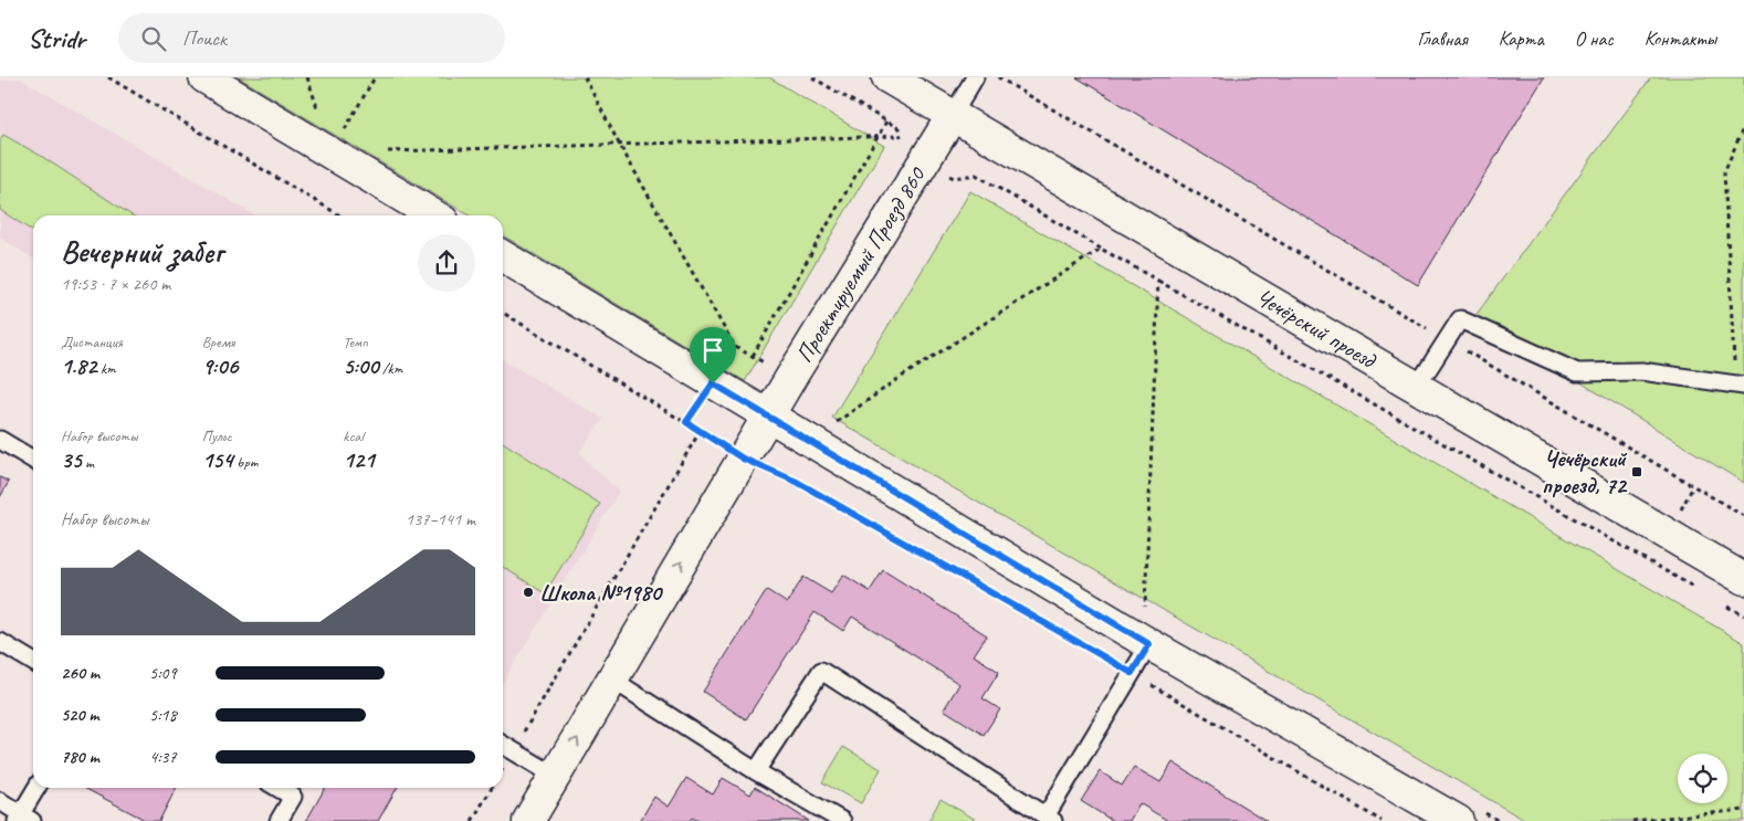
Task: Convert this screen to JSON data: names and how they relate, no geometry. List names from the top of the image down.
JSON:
{
  "streets": {
    "street": ["Проектируемый Проезд 860", "Чечёрский проезд"]
  },
  "crossings": [
    ["Проектируемый Проезд 860", "Чечёрский проезд"]
  ],
  "one_way": ["Проектируемый Проезд 860"],
  "places": {
    "transit": ["Чечёрский проезд, 72"],
    "other": ["Школа №1980"]
  },
  "page": {
    "header": "Stridr",
    "search": "Поиск",
    "nav": [
      "Главная",
      "Карта",
      "О нас",
      "Контакты"
    ],
    "heading": ["Вечерний забег", "19:53 · 7 × 260 m"],
    "stats": [
      ["Дистанция", "1.82 km"],
      ["Время", "9:06"],
      ["Темп", "5:00 /km"],
      ["Набор высоты", "35 m"],
      ["Пульс", "154 bpm"],
      ["kcal", "121"]
    ],
    "chart": ["Набор высоты", "137–141 m"],
    "list": [
      {
        "name": "260 m",
        "note": "5:09"
      },
      {
        "name": "520 m",
        "note": "5:18"
      },
      {
        "name": "780 m",
        "note": "4:37"
      }
    ]
  }
}
